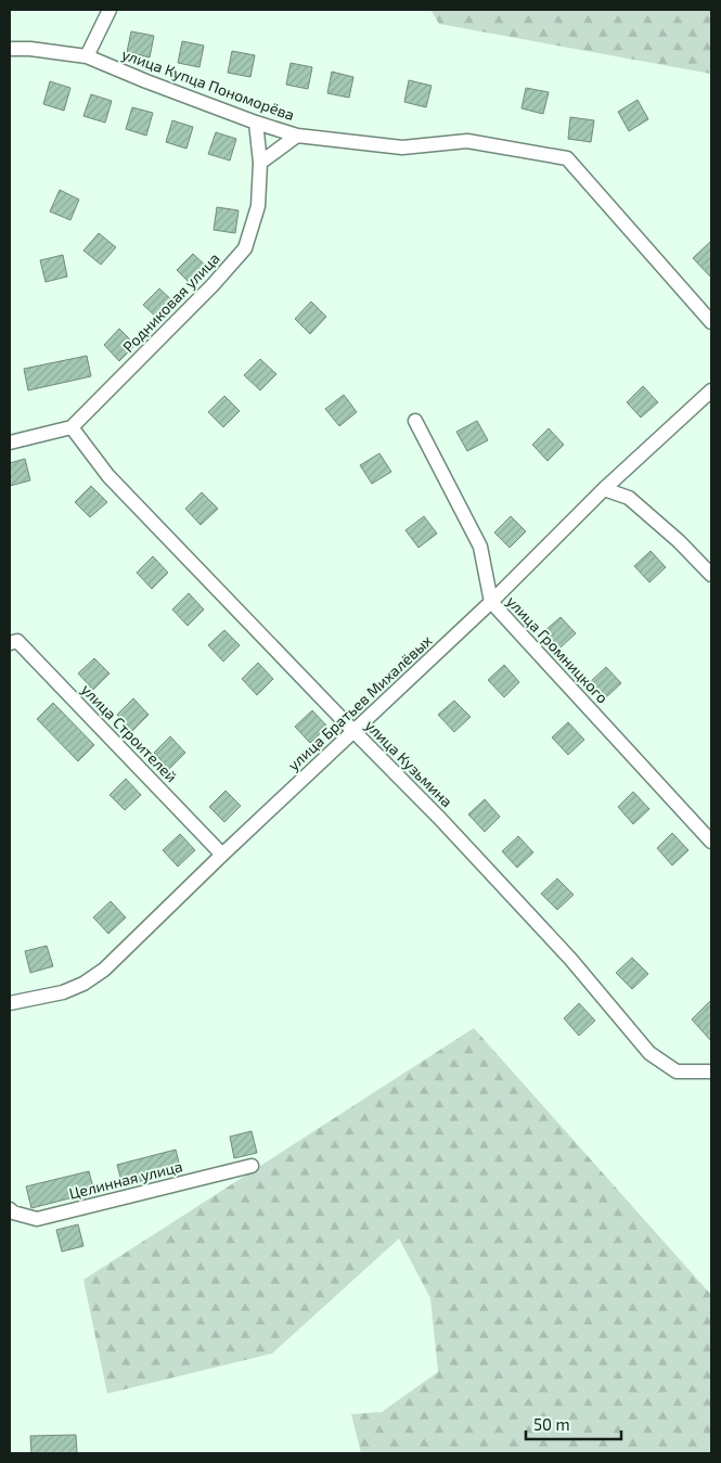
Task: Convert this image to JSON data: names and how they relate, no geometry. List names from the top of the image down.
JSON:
{
  "streets": {
    "street": [
      "улица Купца Пономорёва",
      "Родниковая улица",
      "улица Громницкого",
      "улица Братьев Михалёвых",
      "улица Строителей",
      "улица Кузьмина",
      "Целинная улица"
    ]
  },
  "crossings": [
    ["улица Купца Пономорёва", "Родниковая улица"],
    ["Родниковая улица", "улица Кузьмина"],
    ["улица Громницкого", "улица Братьев Михалёвых"],
    ["улица Братьев Михалёвых", "улица Строителей"],
    ["улица Братьев Михалёвых", "улица Кузьмина"]
  ],
  "scale_bar": "50 m"
}
